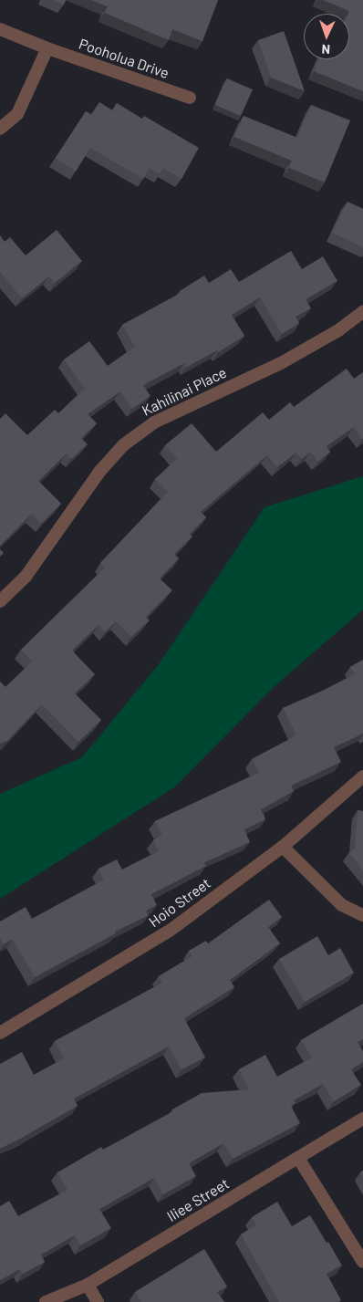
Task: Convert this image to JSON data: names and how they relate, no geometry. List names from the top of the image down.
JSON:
{
  "streets": {
    "street": [
      "Pooholua Drive",
      "Kahilinai Place",
      "Hoio Street",
      "Iliee Street"
    ]
  },
  "north": "bottom"
}
